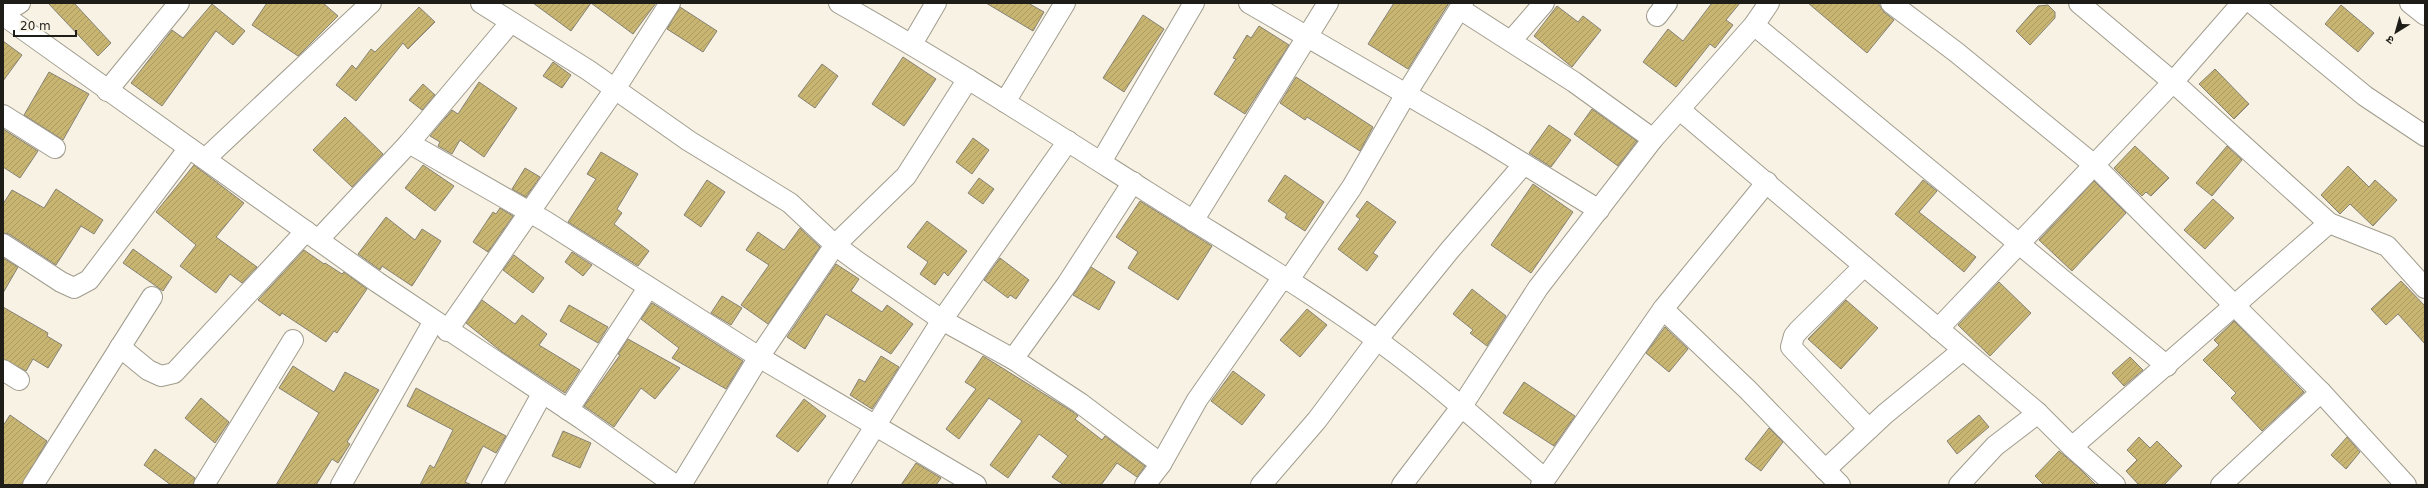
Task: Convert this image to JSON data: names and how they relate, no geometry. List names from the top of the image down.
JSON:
{
  "scale_bar": "20 m",
  "north": "bottom left"
}
